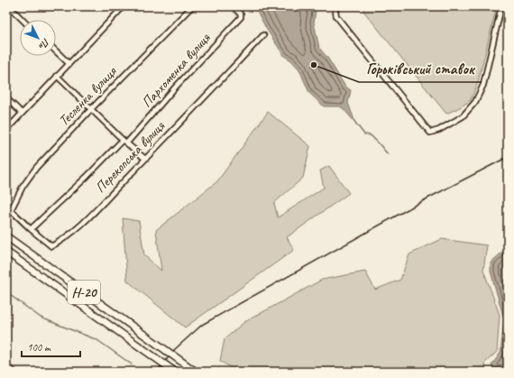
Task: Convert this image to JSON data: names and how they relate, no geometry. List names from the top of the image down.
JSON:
{
  "streets": {
    "main road": ["Н-20"],
    "street": ["Пархоменка вулиця", "Тесленка вулиця", "Перекопська вулиця"]
  },
  "crossings": [
    ["Тесленка вулиця", "Перекопська вулиця"]
  ],
  "places": ["Горьківський ставок"],
  "scale_bar": "100 m",
  "north": "bottom right"
}
